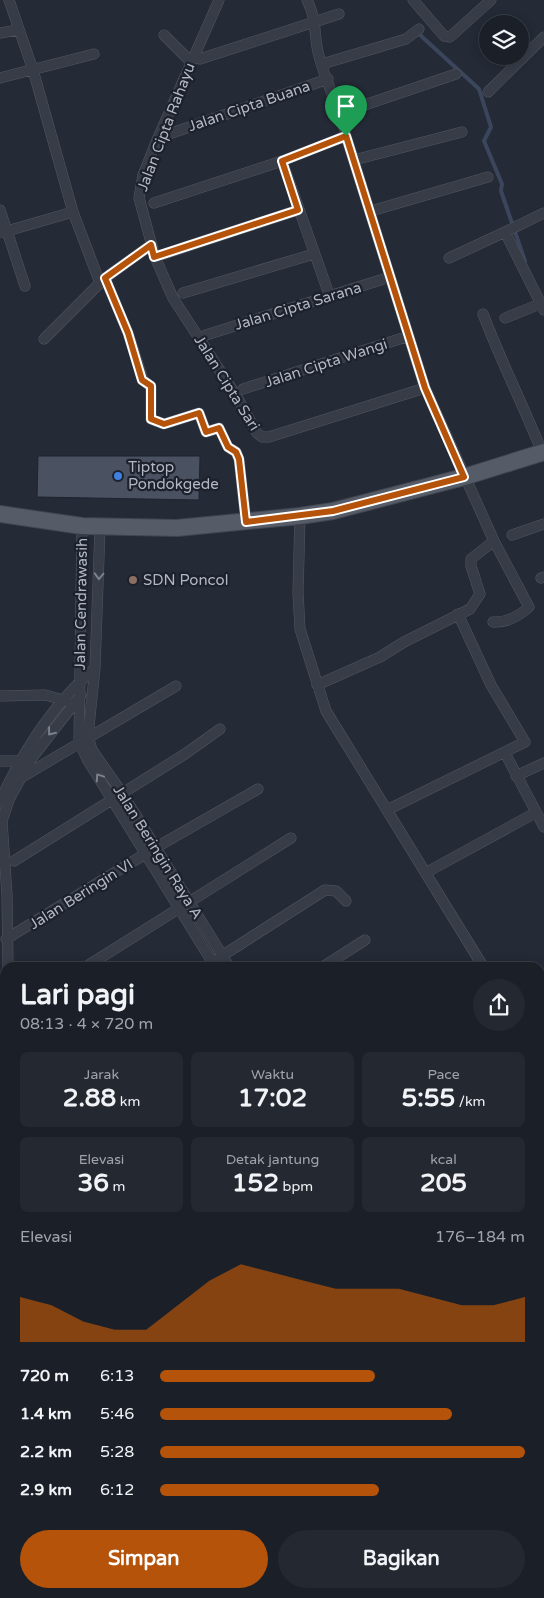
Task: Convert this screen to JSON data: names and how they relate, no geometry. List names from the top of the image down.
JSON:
{
  "streets": {
    "street": [
      "Jalan Cipta Buana",
      "Jalan Cipta Rahayu",
      "Jalan Cipta Sarana",
      "Jalan Cipta Wangi",
      "Jalan Cipta Sari",
      "Jalan Cendrawasih",
      "Jalan Beringin Raya A",
      "Jalan Beringin VI"
    ]
  },
  "crossings": [
    ["Jalan Cipta Rahayu", "Jalan Cipta Sari"],
    ["Jalan Cendrawasih", "Jalan Beringin VI"],
    ["Jalan Beringin Raya A", "Jalan Beringin VI"]
  ],
  "places": ["Tiptop Pondokgede", "SDN Poncol"],
  "page": {
    "heading": ["Lari pagi", "08:13 · 4 × 720 m"],
    "stats": [
      ["Jarak", "2.88 km"],
      ["Waktu", "17:02"],
      ["Pace", "5:55 /km"],
      ["Elevasi", "36 m"],
      ["Detak jantung", "152 bpm"],
      ["kcal", "205"]
    ],
    "chart": ["Elevasi", "176–184 m"],
    "list": [
      {
        "name": "720 m",
        "note": "6:13"
      },
      {
        "name": "1.4 km",
        "note": "5:46"
      },
      {
        "name": "2.2 km",
        "note": "5:28"
      },
      {
        "name": "2.9 km",
        "note": "6:12"
      }
    ],
    "buttons": ["Simpan", "Bagikan"]
  }
}
